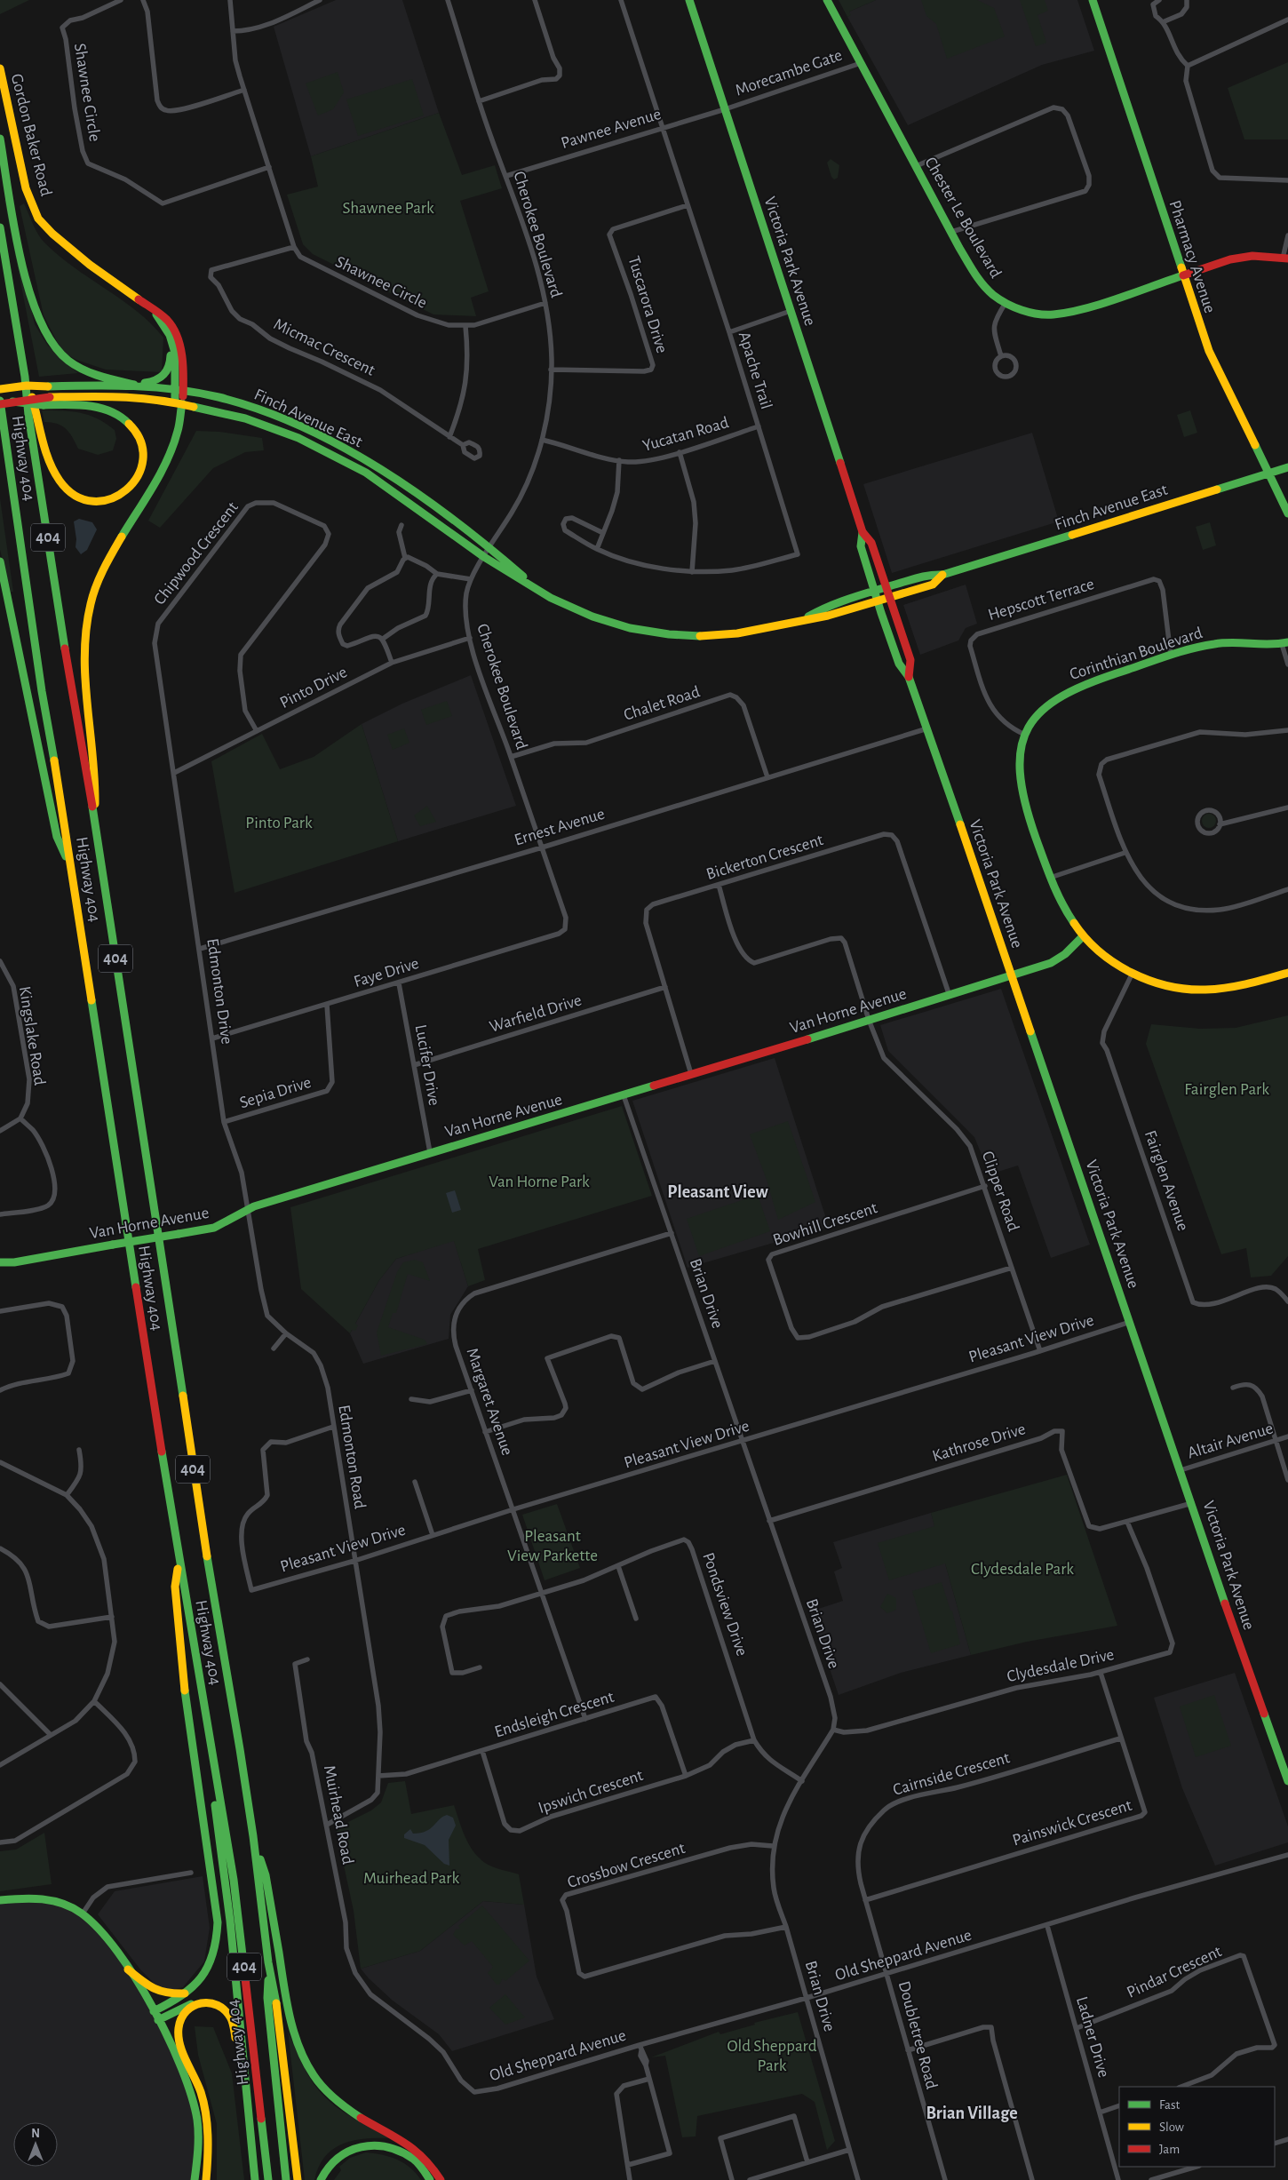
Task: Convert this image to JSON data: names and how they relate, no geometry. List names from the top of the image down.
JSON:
{
  "streets": {
    "main road": [
      "Gordon Baker Road",
      "Chester Le Boulevard",
      "Pharmacy Avenue",
      "Victoria Park Avenue",
      "Finch Avenue East",
      "Highway 404",
      "404",
      "Corinthian Boulevard",
      "Van Horne Avenue"
    ],
    "street": [
      "Morecambe Gate",
      "Shawnee Circle",
      "Pawnee Avenue",
      "Cherokee Boulevard",
      "Tuscarora Drive",
      "Micmac Crescent",
      "Apache Trail",
      "Yucatan Road",
      "Chipwood Crescent",
      "Hepscott Terrace",
      "Pinto Drive",
      "Chalet Road",
      "Ernest Avenue",
      "Bickerton Crescent",
      "Faye Drive",
      "Edmonton Drive",
      "Warfield Drive",
      "Kingslake Road",
      "Lucifer Drive",
      "Sepia Drive",
      "Fairglen Avenue",
      "Clipper Road",
      "Bowhill Crescent",
      "Brian Drive",
      "Pleasant View Drive",
      "Margaret Avenue",
      "Altair Avenue",
      "Kathrose Drive",
      "Edmonton Road",
      "Pondsview Drive",
      "Clydesdale Drive",
      "Endsleigh Crescent",
      "Cairnside Crescent",
      "Ipswich Crescent",
      "Muirhead Road",
      "Painswick Crescent",
      "Crossbow Crescent",
      "Old Sheppard Avenue",
      "Pindar Crescent",
      "Doubletree Road",
      "Ladner Drive"
    ]
  },
  "crossings": [
    ["Morecambe Gate", "Pawnee Avenue"],
    ["Morecambe Gate", "Chester Le Boulevard"],
    ["Morecambe Gate", "Victoria Park Avenue"],
    ["Shawnee Circle", "Cherokee Boulevard"],
    ["Shawnee Circle", "Micmac Crescent"],
    ["Pawnee Avenue", "Cherokee Boulevard"],
    ["Pawnee Avenue", "Victoria Park Avenue"],
    ["Pawnee Avenue", "Apache Trail"],
    ["Gordon Baker Road", "Finch Avenue East"],
    ["Chester Le Boulevard", "Pharmacy Avenue"],
    ["Cherokee Boulevard", "Tuscarora Drive"],
    ["Cherokee Boulevard", "Finch Avenue East"],
    ["Cherokee Boulevard", "Yucatan Road"],
    ["Cherokee Boulevard", "Pinto Drive"],
    ["Cherokee Boulevard", "Chalet Road"],
    ["Cherokee Boulevard", "Ernest Avenue"],
    ["Cherokee Boulevard", "Faye Drive"],
    ["Pharmacy Avenue", "Finch Avenue East"],
    ["Victoria Park Avenue", "Finch Avenue East"],
    ["Victoria Park Avenue", "Ernest Avenue"],
    ["Victoria Park Avenue", "Van Horne Avenue"],
    ["Victoria Park Avenue", "Pleasant View Drive"],
    ["Victoria Park Avenue", "Altair Avenue"],
    ["Tuscarora Drive", "Apache Trail"],
    ["Apache Trail", "Yucatan Road"],
    ["Finch Avenue East", "Highway 404"],
    ["Chipwood Crescent", "Pinto Drive"],
    ["Chipwood Crescent", "Edmonton Drive"],
    ["Hepscott Terrace", "Corinthian Boulevard"],
    ["Corinthian Boulevard", "Van Horne Avenue"],
    ["Corinthian Boulevard", "Fairglen Avenue"],
    ["Pinto Drive", "Edmonton Drive"],
    ["Chalet Road", "Ernest Avenue"],
    ["Ernest Avenue", "Edmonton Drive"],
    ["Bickerton Crescent", "Van Horne Avenue"],
    ["Bickerton Crescent", "Warfield Drive"],
    ["Bickerton Crescent", "Clipper Road"],
    ["Faye Drive", "Edmonton Drive"],
    ["Faye Drive", "Lucifer Drive"],
    ["Faye Drive", "Sepia Drive"],
    ["Edmonton Drive", "Van Horne Avenue"],
    ["Edmonton Drive", "Sepia Drive"],
    ["Edmonton Drive", "Edmonton Road"],
    ["Van Horne Avenue", "Lucifer Drive"],
    ["Van Horne Avenue", "Clipper Road"],
    ["Van Horne Avenue", "Brian Drive"],
    ["Van Horne Avenue", "Edmonton Road"],
    ["Warfield Drive", "Lucifer Drive"],
    ["Clipper Road", "Bowhill Crescent"],
    ["Clipper Road", "Pleasant View Drive"],
    ["Brian Drive", "Pleasant View Drive"],
    ["Brian Drive", "Margaret Avenue"],
    ["Brian Drive", "Kathrose Drive"],
    ["Brian Drive", "Pondsview Drive"],
    ["Brian Drive", "Clydesdale Drive"],
    ["Brian Drive", "Crossbow Crescent"],
    ["Brian Drive", "Old Sheppard Avenue"],
    ["Pleasant View Drive", "Margaret Avenue"],
    ["Pleasant View Drive", "Edmonton Road"],
    ["Margaret Avenue", "Pondsview Drive"],
    ["Margaret Avenue", "Endsleigh Crescent"],
    ["Kathrose Drive", "Clydesdale Drive"],
    ["Edmonton Road", "Endsleigh Crescent"],
    ["Pondsview Drive", "Ipswich Crescent"],
    ["Clydesdale Drive", "Painswick Crescent"],
    ["Endsleigh Crescent", "Ipswich Crescent"],
    ["Cairnside Crescent", "Painswick Crescent"],
    ["Cairnside Crescent", "Old Sheppard Avenue"],
    ["Cairnside Crescent", "Doubletree Road"],
    ["Muirhead Road", "Old Sheppard Avenue"],
    ["Old Sheppard Avenue", "Doubletree Road"],
    ["Old Sheppard Avenue", "Ladner Drive"],
    ["Pindar Crescent", "Ladner Drive"]
  ],
  "districts": ["Pleasant View", "Brian Village"],
  "parks": [
    "Shawnee Park",
    "Pinto Park",
    "Fairglen Park",
    "Van Horne Park",
    "Pleasant View Parkette",
    "Clydesdale Park",
    "Muirhead Park",
    "Old Sheppard Park"
  ],
  "legend": ["Fast", "Slow", "Jam"],
  "north": "top"
}
